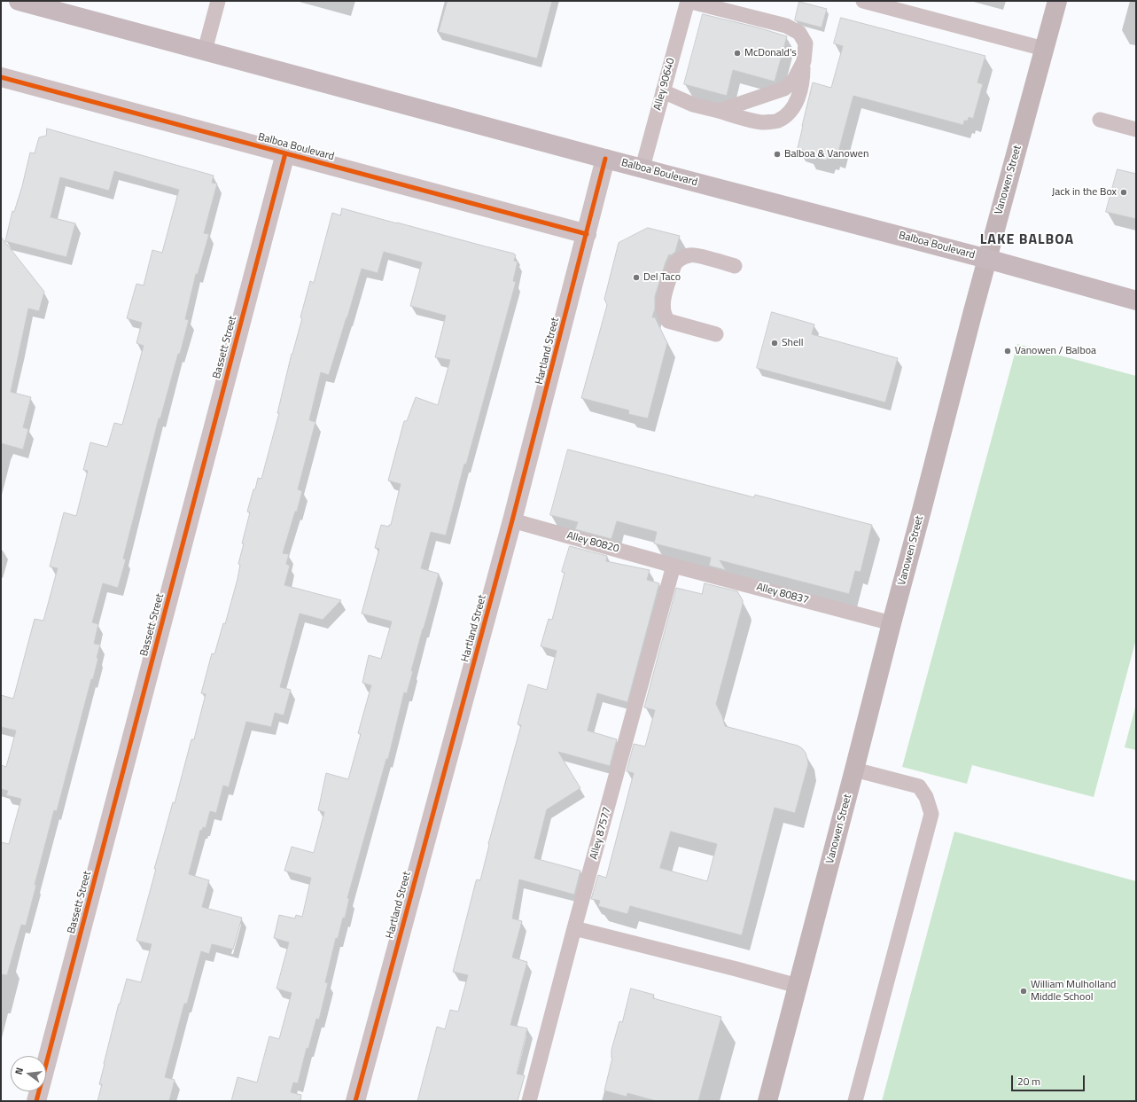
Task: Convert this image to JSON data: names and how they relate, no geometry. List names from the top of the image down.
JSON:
{
  "streets": {
    "main road": ["Balboa Boulevard", "Vanowen Street"],
    "street": ["Bassett Street", "Hartland Street"],
    "lane": [
      "Alley 90640",
      "Alley 80820",
      "Alley 80837",
      "Alley 87577"
    ]
  },
  "crossings": [
    ["Alley 90640", "Balboa Boulevard"],
    ["Balboa Boulevard", "Vanowen Street"],
    ["Balboa Boulevard", "Bassett Street"],
    ["Balboa Boulevard", "Hartland Street"],
    ["Vanowen Street", "Alley 80837"],
    ["Hartland Street", "Alley 80820"],
    ["Alley 80820", "Alley 80837"],
    ["Alley 80820", "Alley 87577"],
    ["Alley 80837", "Alley 87577"]
  ],
  "districts": ["LAKE BALBOA"],
  "places": [
    "McDonald's",
    "Balboa & Vanowen",
    "Jack in the Box",
    "Del Taco",
    "Shell",
    "Vanowen / Balboa",
    "William Mulholland Middle School"
  ],
  "scale_bar": "20 m",
  "north": "left"
}
